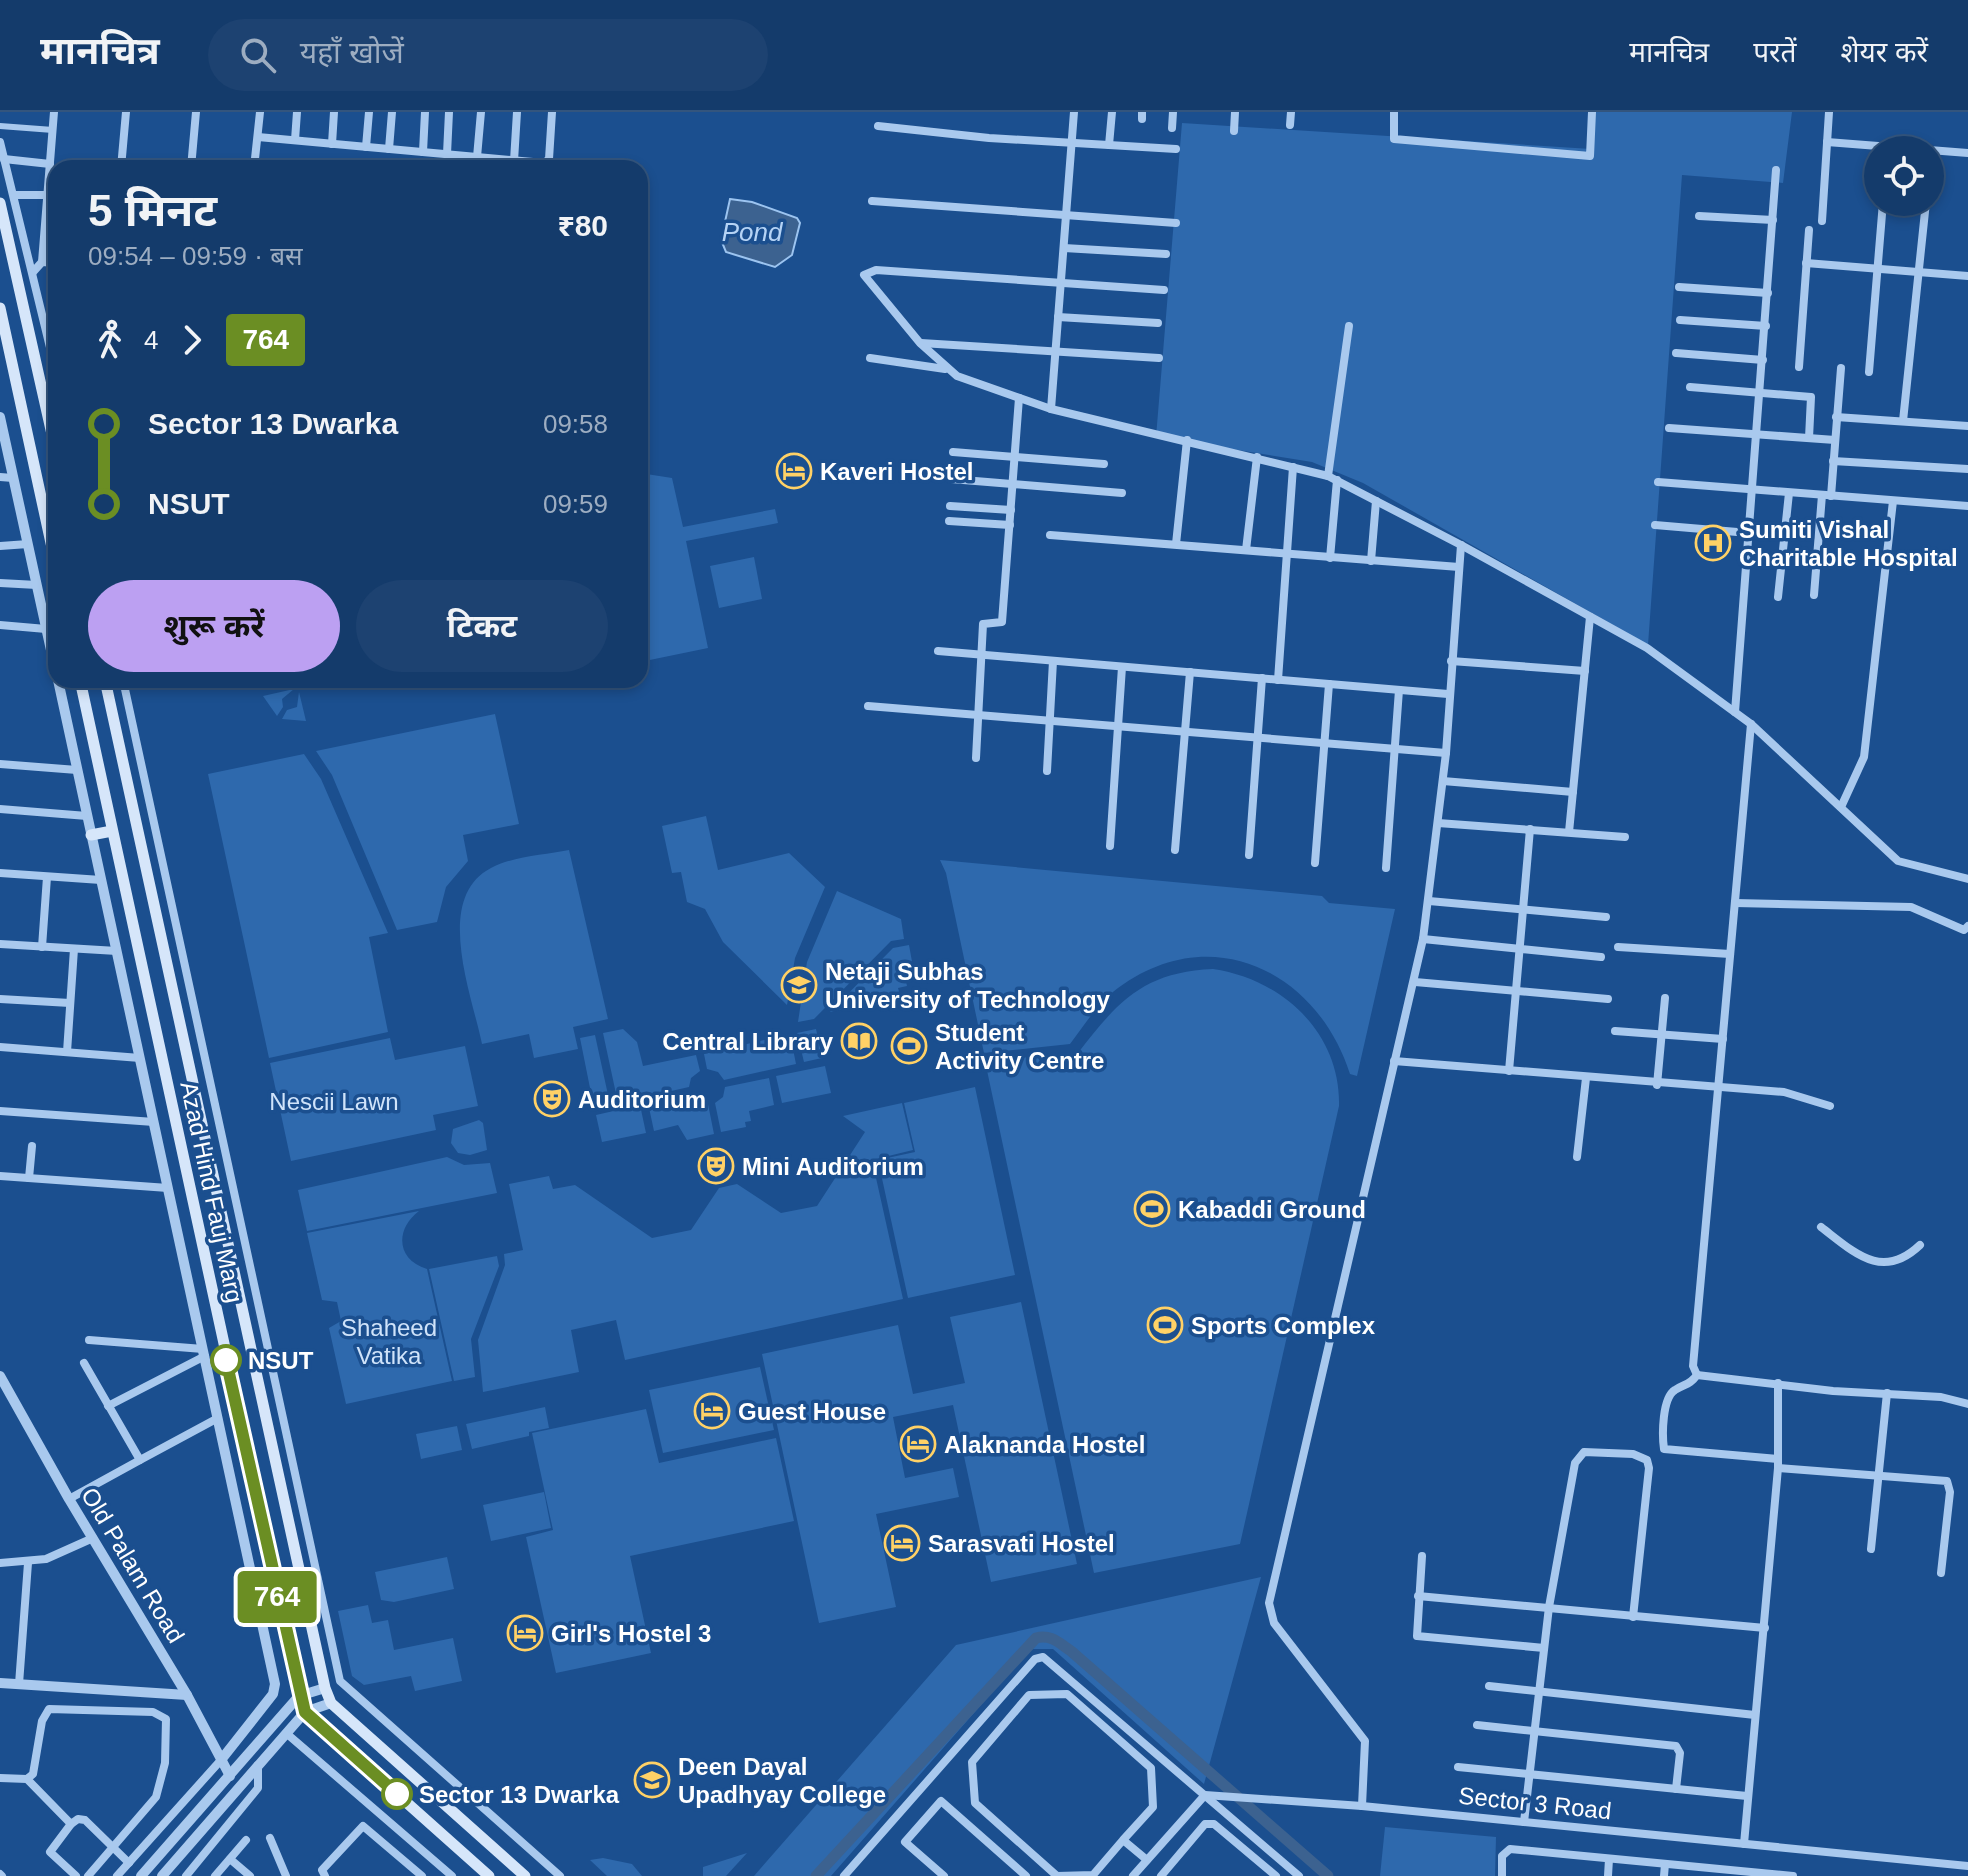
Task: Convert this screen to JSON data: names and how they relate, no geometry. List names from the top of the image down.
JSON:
{
  "streets": {
    "main road": ["Azad Hind Fauj Marg"],
    "street": ["Old Palam Road", "Sector 3 Road"]
  },
  "water": ["Pond"],
  "parks": ["Nescii Lawn", "Shaheed Vatika"],
  "places": {
    "hotel": [
      "Kaveri Hostel",
      "Guest House",
      "Alaknanda Hostel",
      "Sarasvati Hostel",
      "Girl's Hostel 3"
    ],
    "hospital": ["Sumiti Vishal Charitable Hospital"],
    "school or university": ["Netaji Subhas University of Technology", "Deen Dayal Upadhyay College"],
    "library": ["Central Library"],
    "sports": ["Student Activity Centre", "Kabaddi Ground", "Sports Complex"],
    "theatre": ["Auditorium", "Mini Auditorium"],
    "other": ["NSUT", "Sector 13 Dwarka"]
  },
  "lines": ["bus line 764"],
  "page": {
    "header": "मानचित्र",
    "search": "यहाँ खोजें",
    "nav": ["मानचित्र", "परतें", "शेयर करें"],
    "on_map": "764",
    "heading": ["5 मिनट", "09:54 – 09:59 · बस", "₹80"],
    "legs": ["4", "764"],
    "list": [
      {
        "name": "Sector 13 Dwarka",
        "value": "09:58"
      },
      {
        "name": "NSUT",
        "value": "09:59"
      }
    ],
    "buttons": ["शुरू करें", "टिकट"]
  }
}
